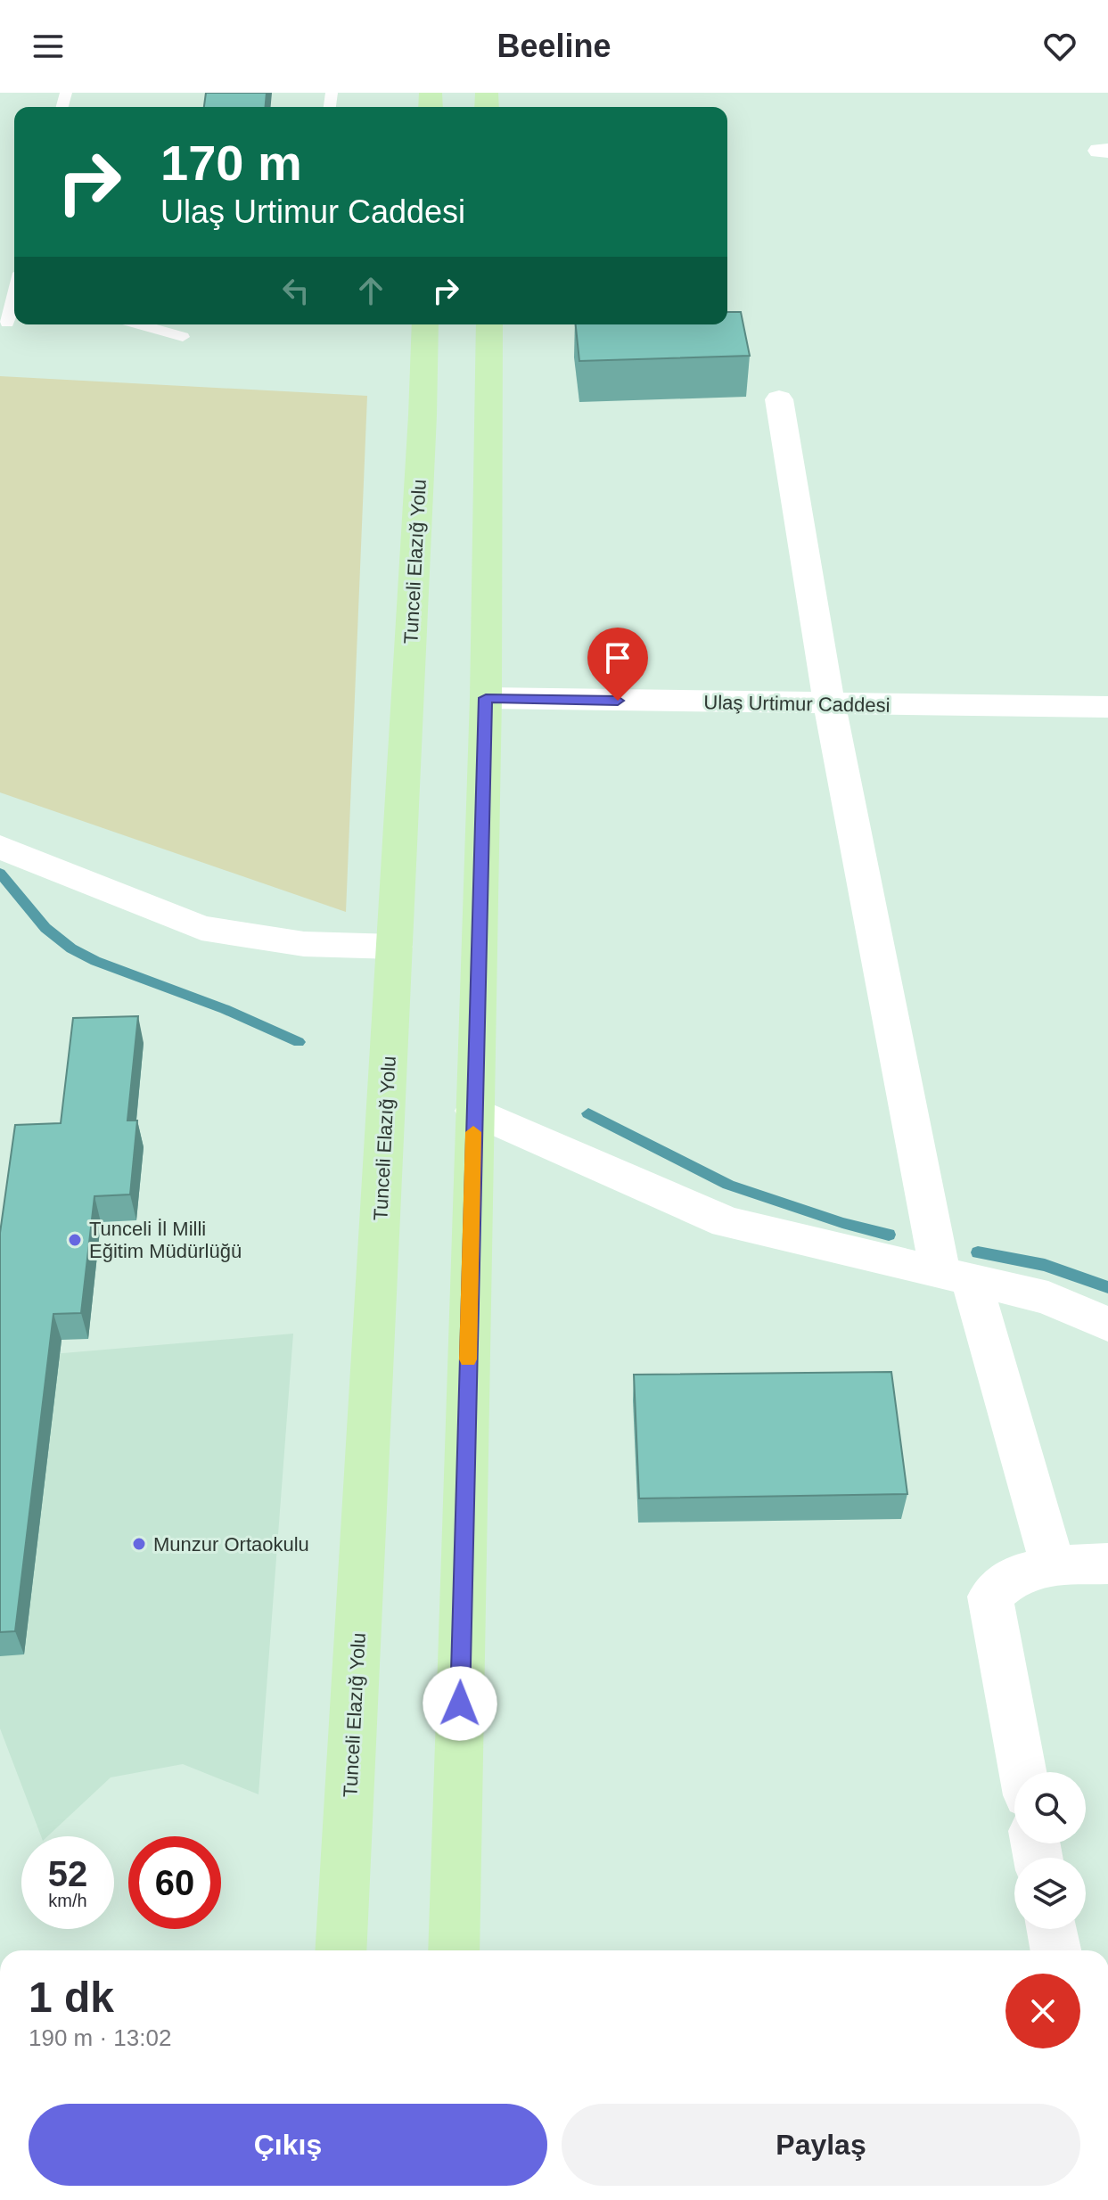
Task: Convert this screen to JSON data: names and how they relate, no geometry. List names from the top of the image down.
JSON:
{
  "streets": {
    "main road": ["Tunceli Elazığ Yolu"],
    "street": ["Ulaş Urtimur Caddesi"]
  },
  "places": ["Tunceli İl Milli Eğitim Müdürlüğü", "Munzur Ortaokulu"],
  "page": {
    "header": "Beeline",
    "turn": ["170 m", "Ulaş Urtimur Caddesi"],
    "speed": "52 km/h",
    "limit": "60",
    "heading": ["1 dk", "190 m · 13:02"],
    "buttons": ["Çıkış", "Paylaş"]
  }
}
